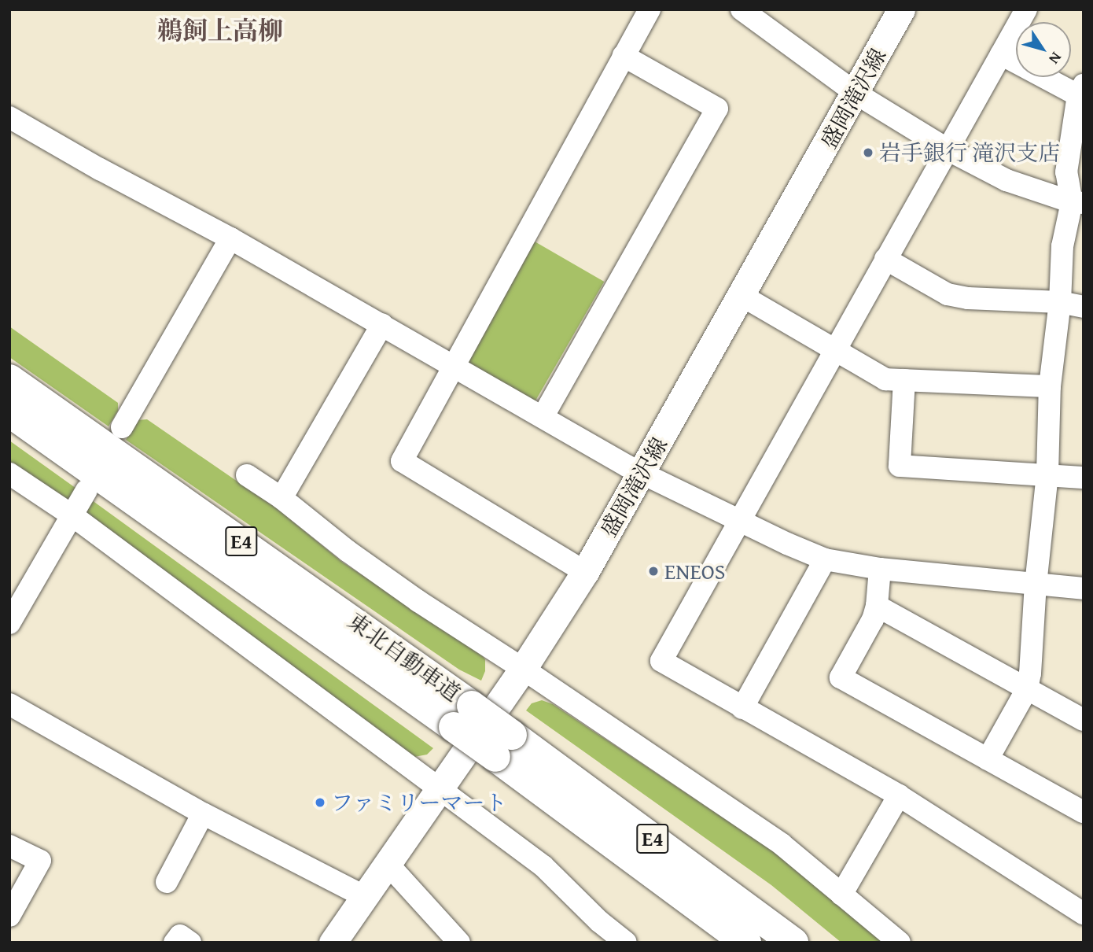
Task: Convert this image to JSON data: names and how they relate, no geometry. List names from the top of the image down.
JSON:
{
  "streets": {
    "highway": ["E4", "東北自動車道"],
    "main road": ["盛岡滝沢線"]
  },
  "districts": ["鵜飼上高柳"],
  "places": ["岩手銀行 滝沢支店", "ENEOS", "ファミリーマート"],
  "north": "bottom right"
}
